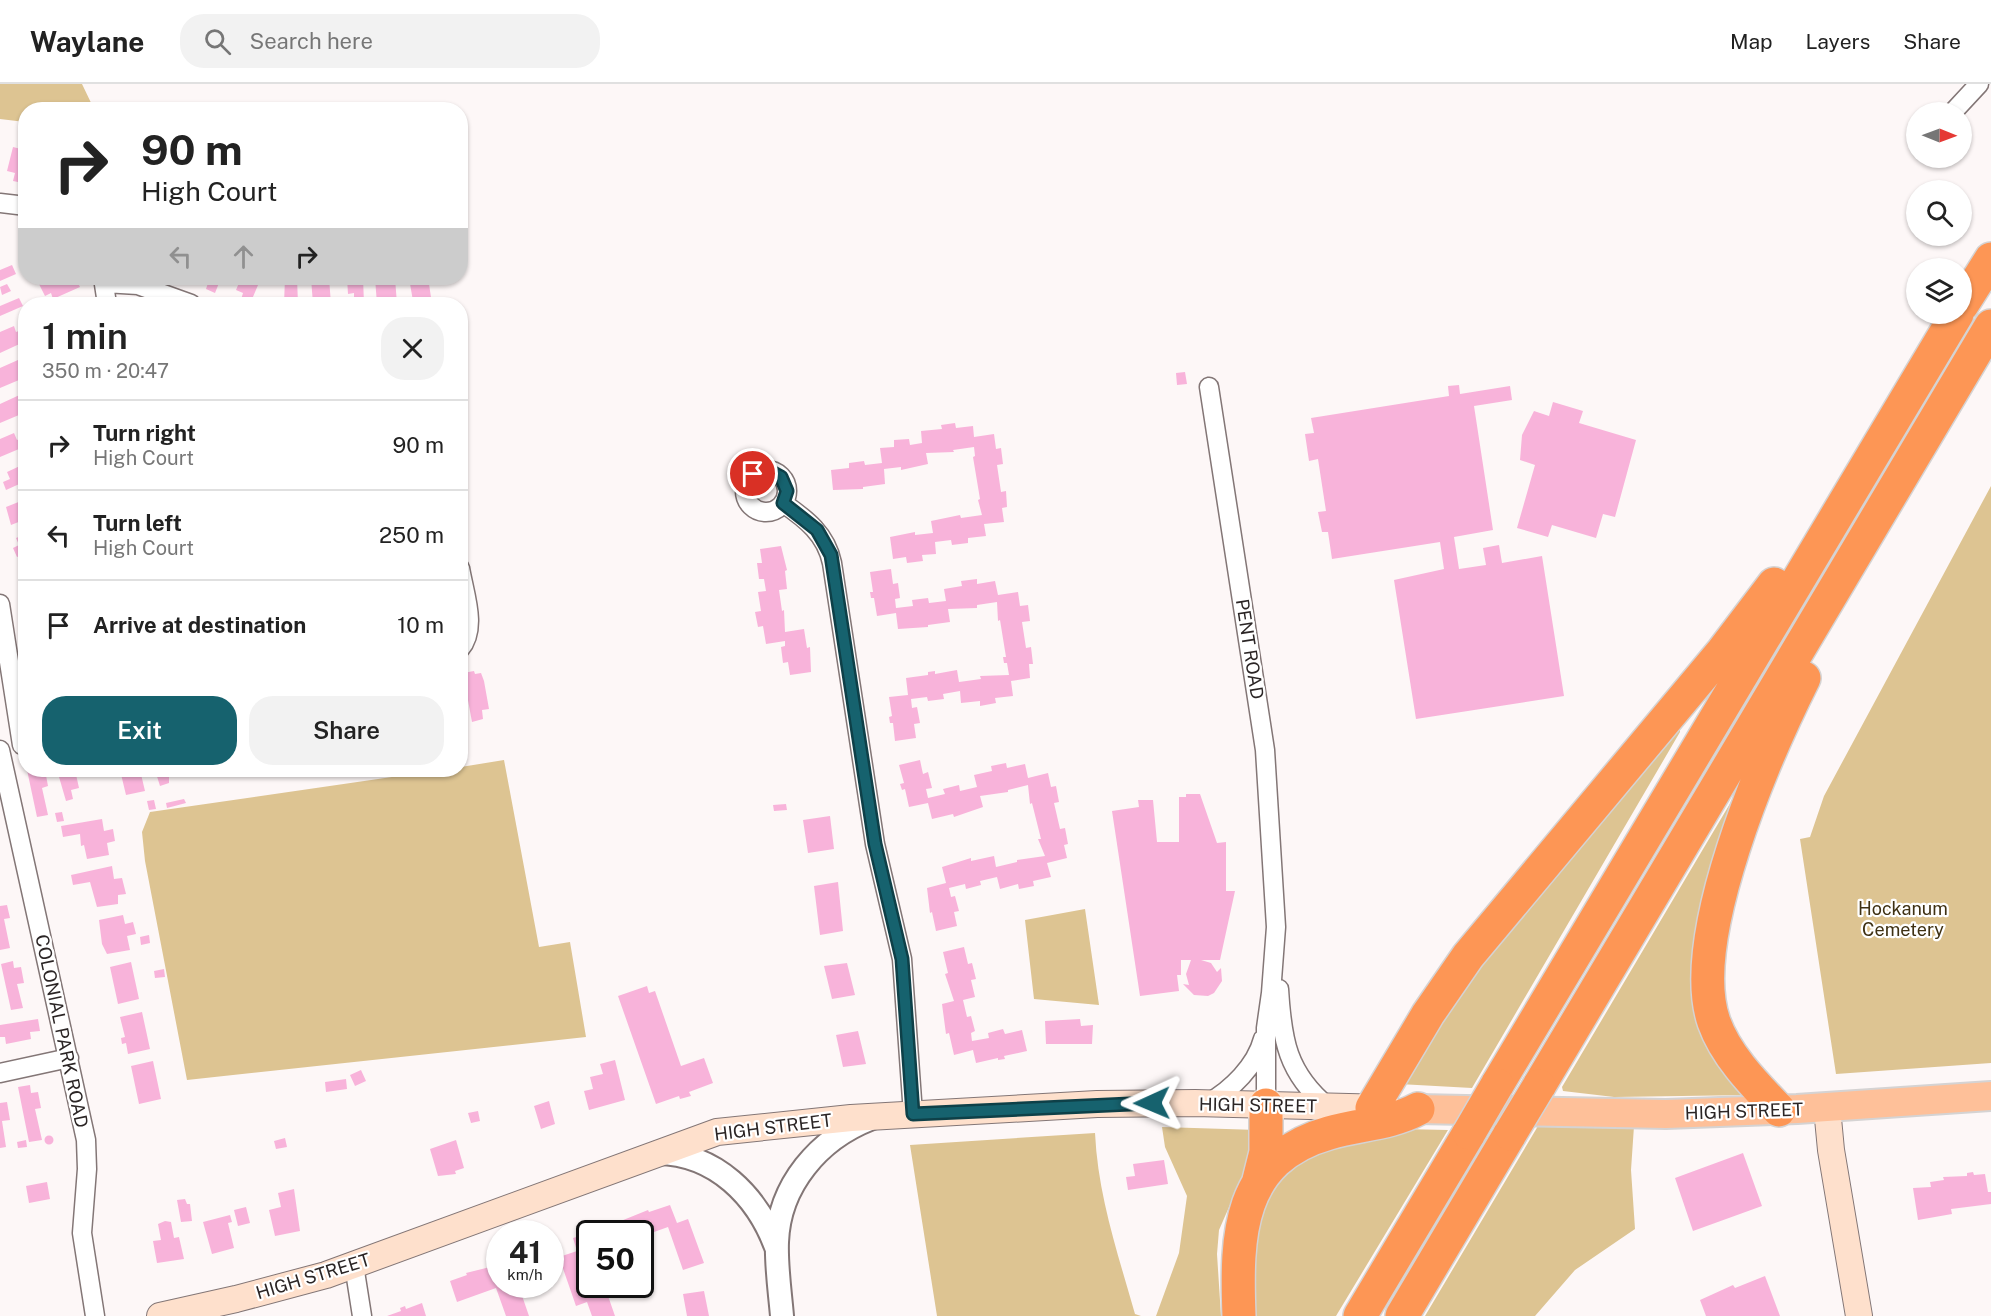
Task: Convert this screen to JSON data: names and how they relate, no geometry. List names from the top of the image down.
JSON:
{
  "streets": {
    "main road": ["HIGH STREET"],
    "street": ["PENT ROAD", "COLONIAL PARK ROAD"]
  },
  "crossings": [
    ["PENT ROAD", "HIGH STREET"]
  ],
  "parks": ["Hockanum Cemetery"],
  "north": "right",
  "page": {
    "header": "Waylane",
    "search": "Search here",
    "nav": ["Map", "Layers", "Share"],
    "turn": ["90 m", "High Court"],
    "heading": ["1 min", "350 m · 20:47"],
    "list": [
      {
        "name": "Turn right",
        "note": "High Court",
        "value": "90 m"
      },
      {
        "name": "Turn left",
        "note": "High Court",
        "value": "250 m"
      },
      {
        "name": "Arrive at destination",
        "value": "10 m"
      }
    ],
    "buttons": ["Exit", "Share"],
    "speed": "41 km/h",
    "limit": "50"
  }
}
